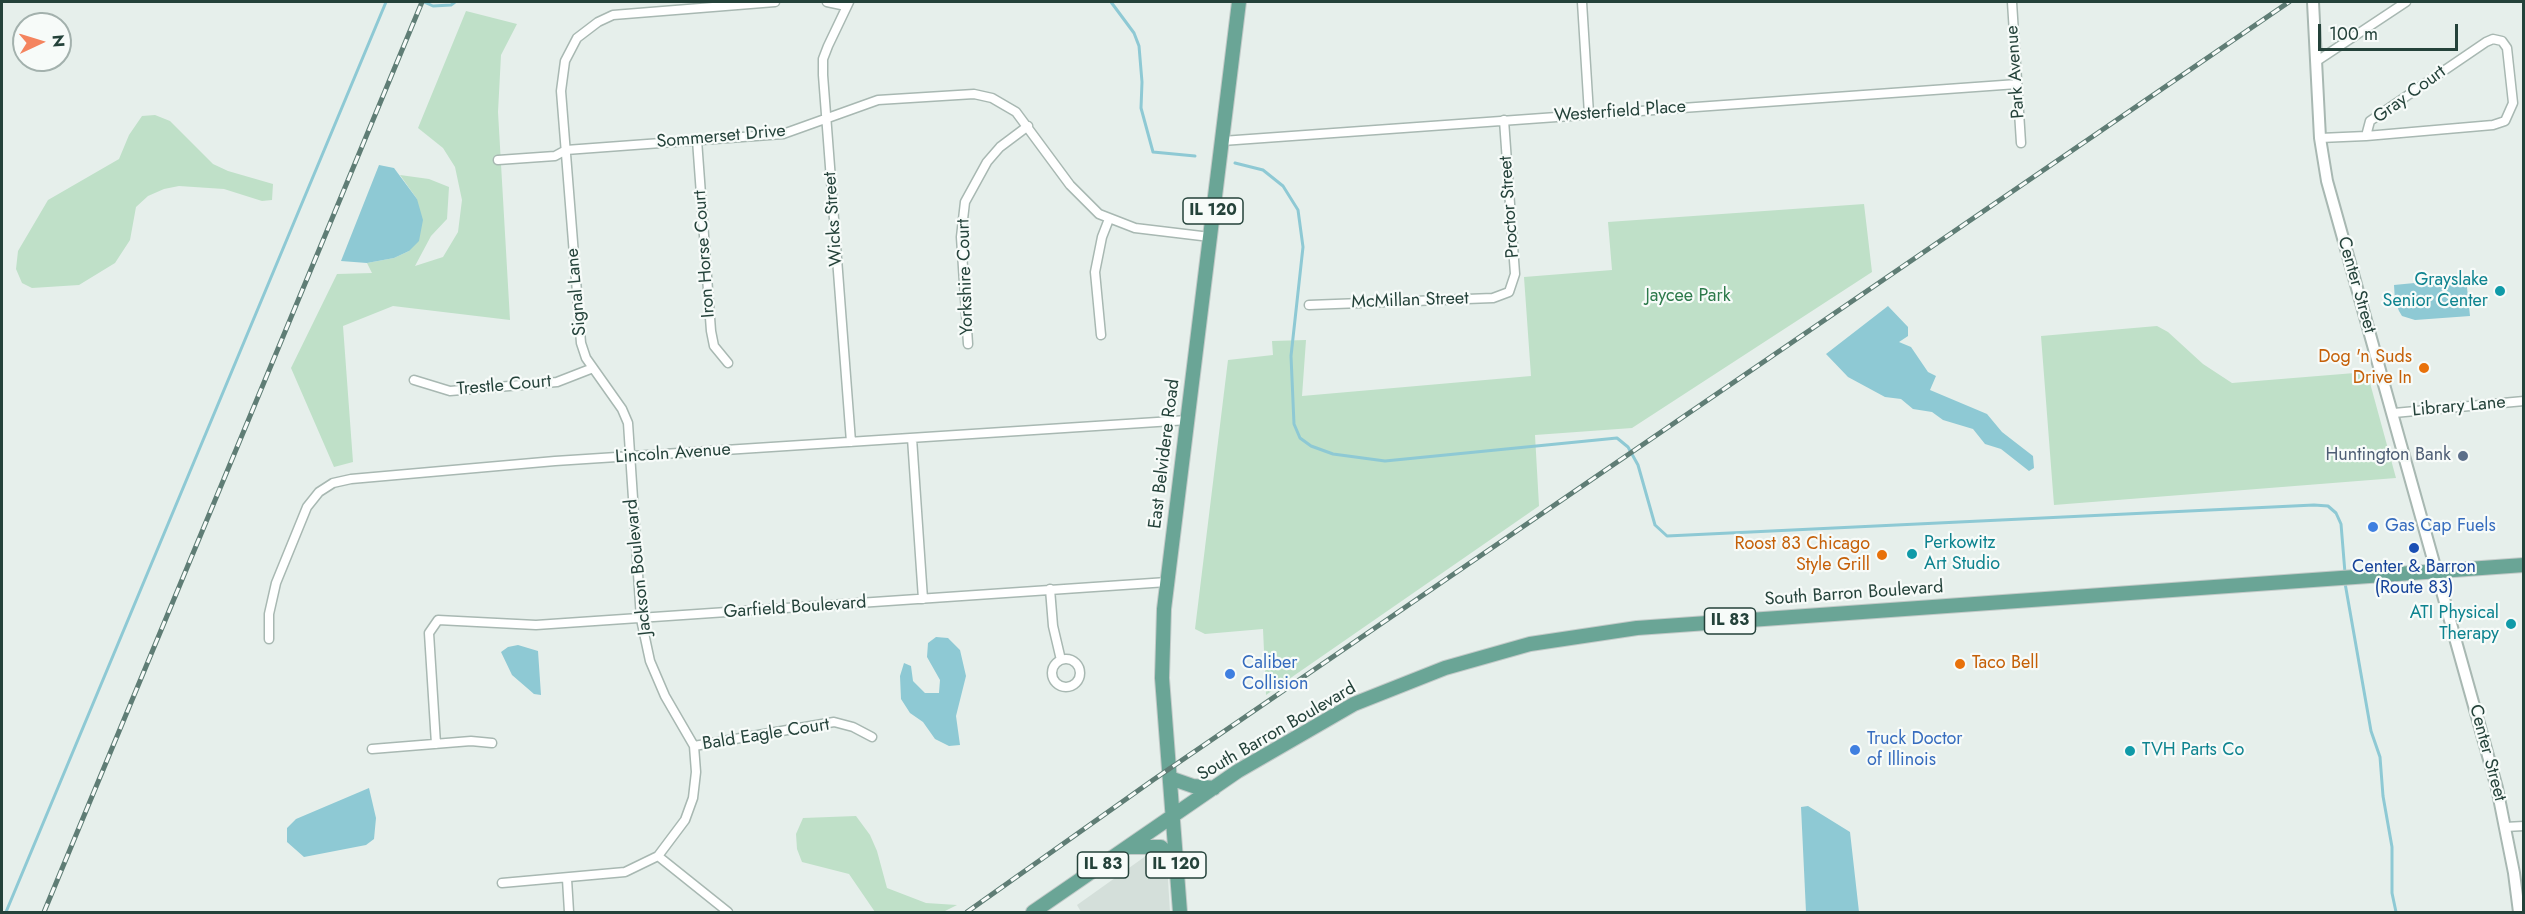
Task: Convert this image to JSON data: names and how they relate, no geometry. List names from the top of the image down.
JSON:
{
  "streets": {
    "main road": [
      "IL 120",
      "East Belvidere Road",
      "South Barron Boulevard",
      "IL 83"
    ],
    "street": [
      "Park Avenue",
      "Gray Court",
      "Westerfield Place",
      "Sommerset Drive",
      "Proctor Street",
      "Wicks Street",
      "Iron Horse Court",
      "Yorkshire Court",
      "Center Street",
      "Signal Lane",
      "McMillan Street",
      "Trestle Court",
      "Library Lane",
      "Lincoln Avenue",
      "Jackson Boulevard",
      "Garfield Boulevard",
      "Bald Eagle Court"
    ]
  },
  "crossings": [
    ["Park Avenue", "Westerfield Place"],
    ["Westerfield Place", "Proctor Street"],
    ["Westerfield Place", "East Belvidere Road"],
    ["Sommerset Drive", "Wicks Street"],
    ["Sommerset Drive", "Iron Horse Court"],
    ["Sommerset Drive", "Yorkshire Court"],
    ["Sommerset Drive", "Signal Lane"],
    ["Sommerset Drive", "East Belvidere Road"],
    ["Proctor Street", "McMillan Street"],
    ["Wicks Street", "Lincoln Avenue"],
    ["Center Street", "Library Lane"],
    ["Center Street", "South Barron Boulevard"],
    ["Center Street", "IL 83"],
    ["Signal Lane", "Trestle Court"],
    ["Signal Lane", "Lincoln Avenue"],
    ["Signal Lane", "Jackson Boulevard"],
    ["Lincoln Avenue", "East Belvidere Road"],
    ["Lincoln Avenue", "Jackson Boulevard"],
    ["East Belvidere Road", "South Barron Boulevard"],
    ["East Belvidere Road", "Garfield Boulevard"],
    ["East Belvidere Road", "IL 83"],
    ["Jackson Boulevard", "Garfield Boulevard"],
    ["Jackson Boulevard", "Bald Eagle Court"],
    ["South Barron Boulevard", "IL 83"]
  ],
  "parks": ["Jaycee Park"],
  "places": [
    "Grayslake Senior Center",
    "Dog 'n Suds Drive In",
    "Huntington Bank",
    "Gas Cap Fuels",
    "Center & Barron (Route 83)",
    "Perkowitz Art Studio",
    "Roost 83 Chicago Style Grill",
    "ATI Physical Therapy",
    "Taco Bell",
    "Caliber Collision",
    "Truck Doctor of Illinois",
    "TVH Parts Co"
  ],
  "scale_bar": "100 m",
  "north": "right"
}
